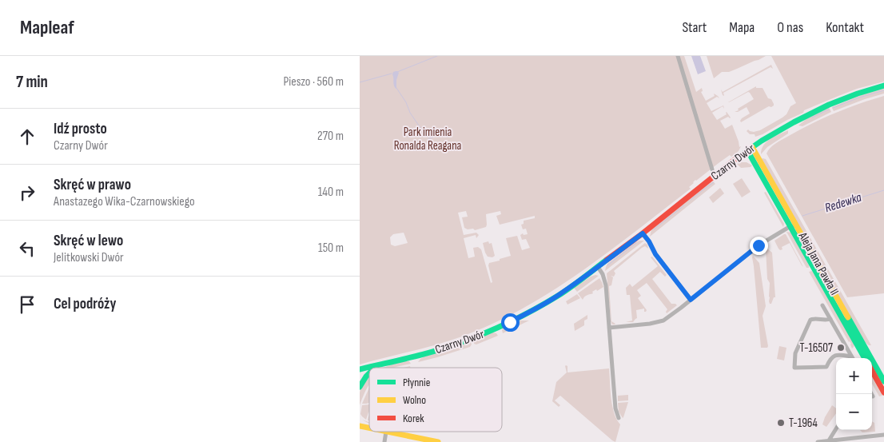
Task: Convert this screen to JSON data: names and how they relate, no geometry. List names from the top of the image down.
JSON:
{
  "streets": {
    "main road": ["Czarny Dwór", "Aleja Jana Pawła II"]
  },
  "crossings": [
    ["Czarny Dwór", "Aleja Jana Pawła II"]
  ],
  "water": ["Redewka"],
  "parks": ["Park imienia Ronalda Reagana"],
  "places": ["T-16507", "T-1964"],
  "legend": ["Płynnie", "Wolno", "Korek"],
  "page": {
    "header": "Mapleaf",
    "nav": [
      "Start",
      "Mapa",
      "O nas",
      "Kontakt"
    ],
    "heading": ["7 min", "Pieszo · 560 m"],
    "list": [
      ["Idź prosto", "Czarny Dwór", "270 m"],
      ["Skręć w prawo", "Anastazego Wika-Czarnowskiego", "140 m"],
      ["Skręć w lewo", "Jelitkowski Dwór", "150 m"],
      "Cel podróży"
    ],
    "map_buttons": ["+", "−"]
  }
}
